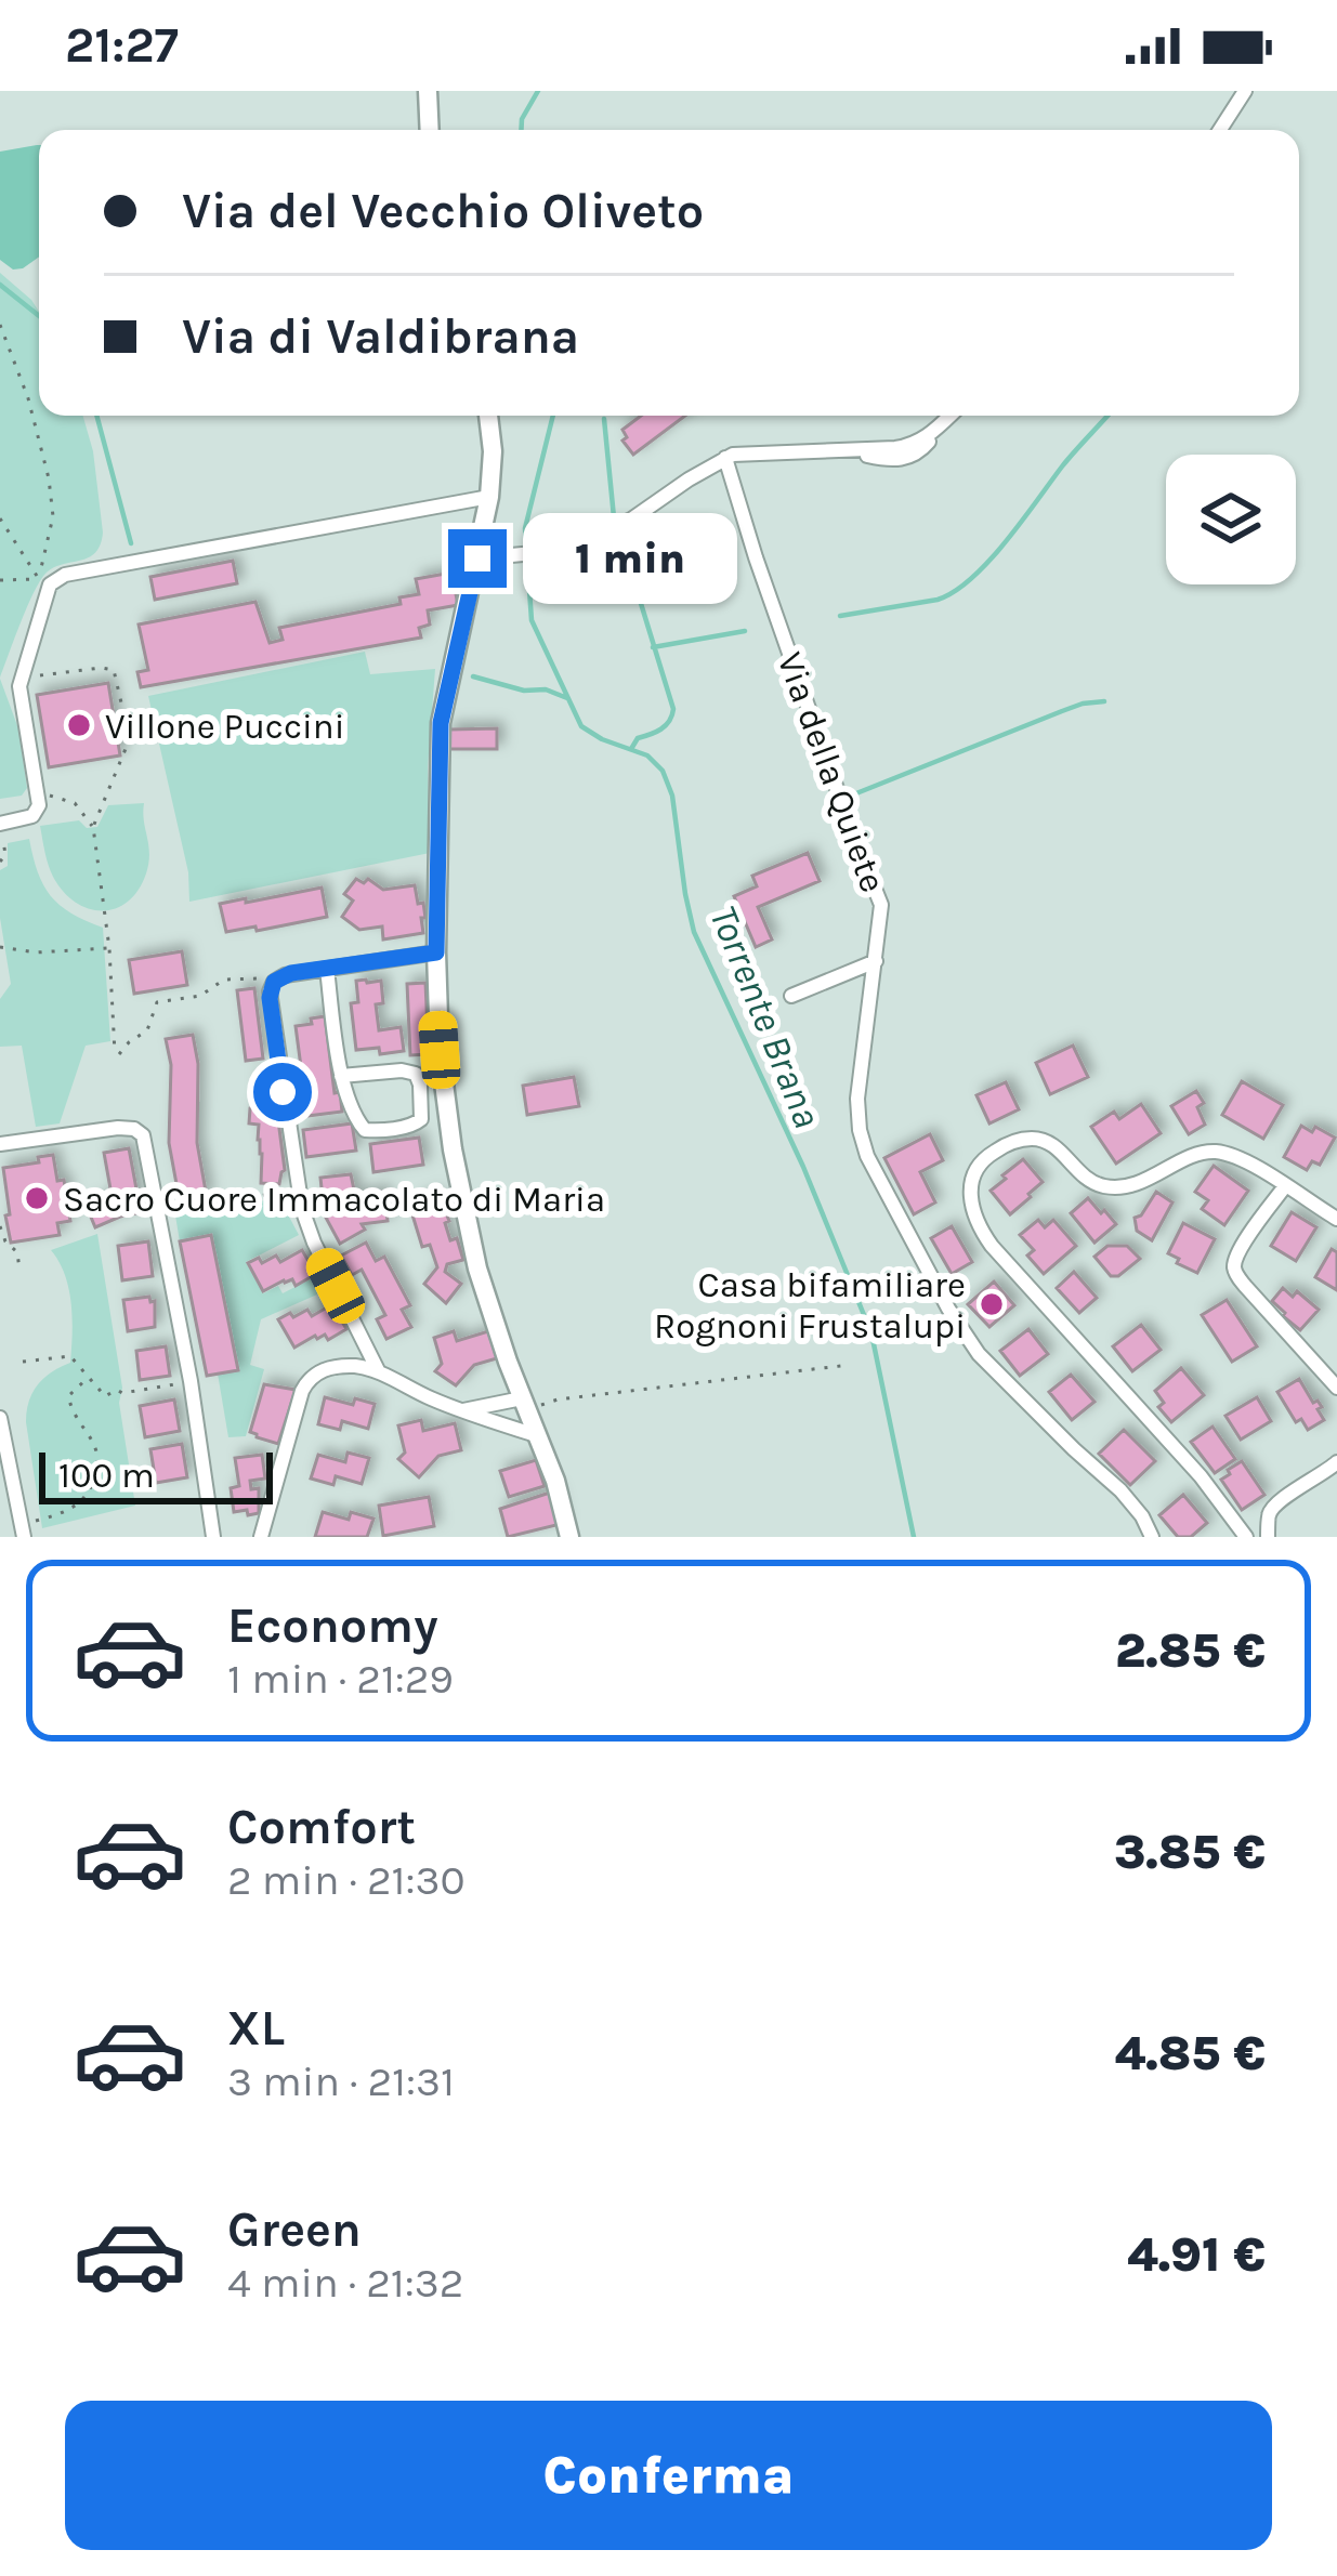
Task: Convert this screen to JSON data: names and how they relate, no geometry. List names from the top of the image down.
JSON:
{
  "streets": {
    "street": ["Via della Quiete"]
  },
  "water": ["Torrente Brana"],
  "places": ["Villone Puccini", "Sacro Cuore Immacolato di Maria", "Casa bifamiliare Rognoni Frustalupi"],
  "scale_bar": "100 m",
  "page": {
    "status": "21:27",
    "banner": ["Via del Vecchio Oliveto", "Via di Valdibrana"],
    "bubble": "1 min",
    "scale": "100 m",
    "list": [
      {
        "name": "Economy",
        "note": "1 min · 21:29",
        "value": "2.85 €"
      },
      {
        "name": "Comfort",
        "note": "2 min · 21:30",
        "value": "3.85 €"
      },
      {
        "name": "XL",
        "note": "3 min · 21:31",
        "value": "4.85 €"
      },
      {
        "name": "Green",
        "note": "4 min · 21:32",
        "value": "4.91 €"
      }
    ],
    "buttons": "Conferma"
  }
}
